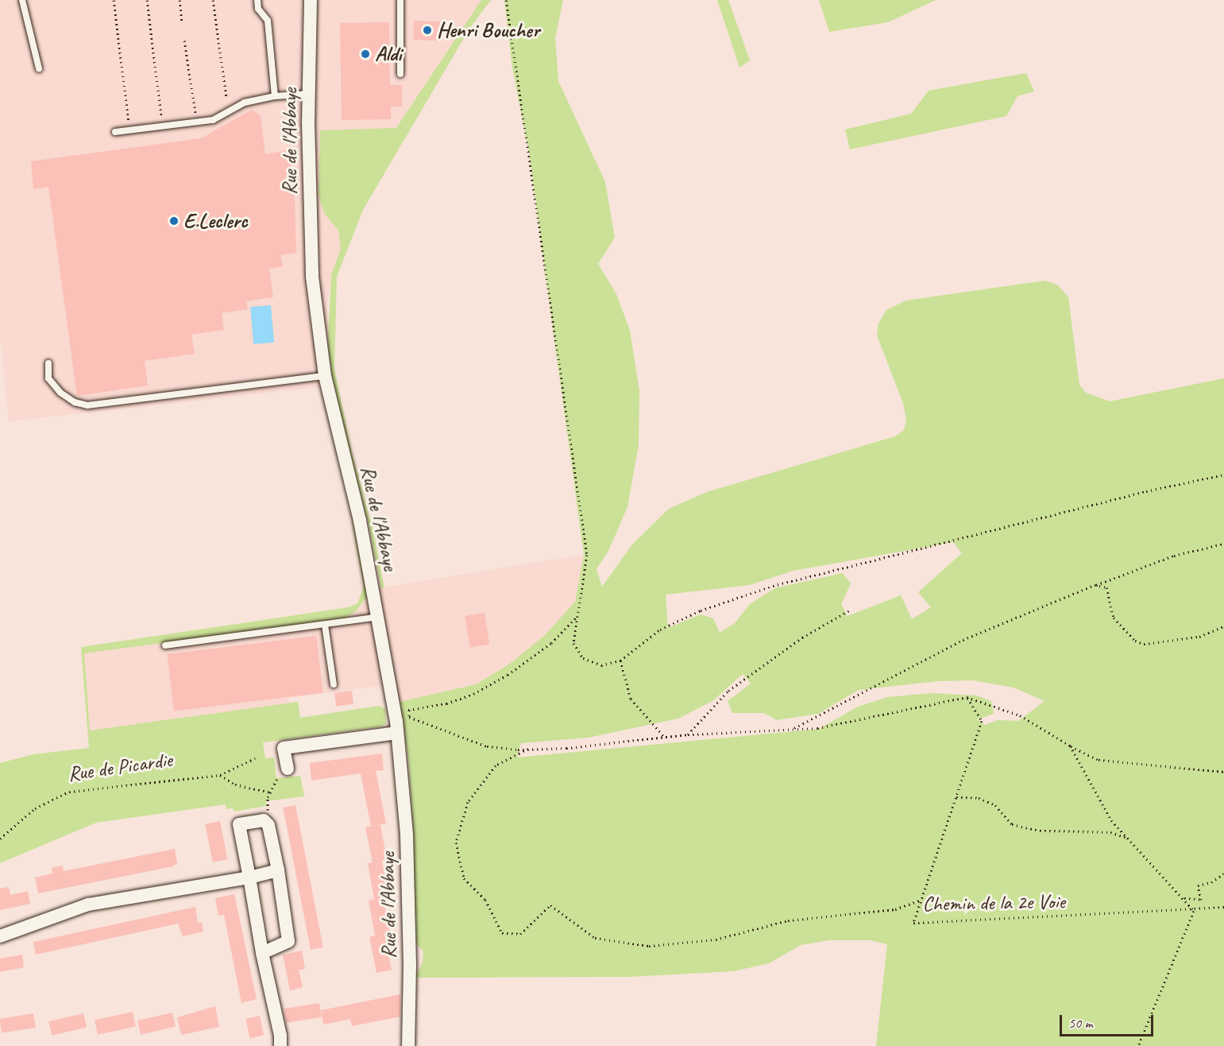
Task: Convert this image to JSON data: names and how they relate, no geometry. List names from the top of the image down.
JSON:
{
  "streets": {
    "street": ["Rue de l'Abbaye"],
    "path": ["Rue de Picardie", "Chemin de la 2e Voie"]
  },
  "places": ["Henri Boucher", "Aldi", "E.Leclerc"],
  "scale_bar": "50 m"
}
